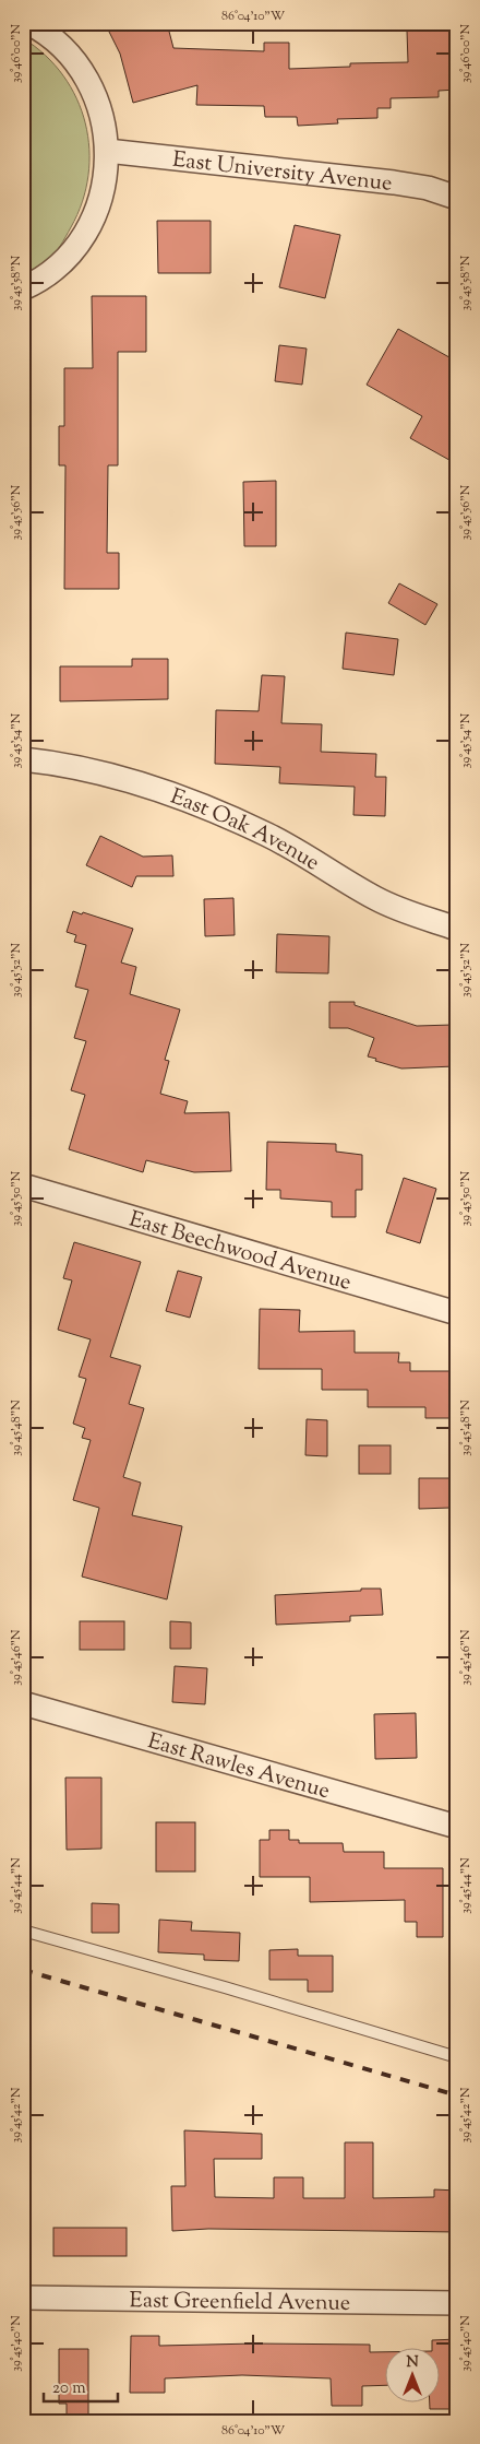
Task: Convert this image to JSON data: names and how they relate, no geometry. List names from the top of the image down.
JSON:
{
  "streets": {
    "street": [
      "East University Avenue",
      "East Oak Avenue",
      "East Beechwood Avenue",
      "East Rawles Avenue",
      "East Greenfield Avenue"
    ]
  },
  "scale_bar": "20 m",
  "north": "top",
  "coordinates": [
    "86°04'10\"W",
    "39°46'00\"N",
    "39°45'58\"N",
    "39°45'56\"N",
    "39°45'54\"N",
    "39°45'52\"N",
    "39°45'50\"N",
    "39°45'48\"N",
    "39°45'46\"N",
    "39°45'44\"N",
    "39°45'42\"N",
    "39°45'40\"N"
  ]
}
